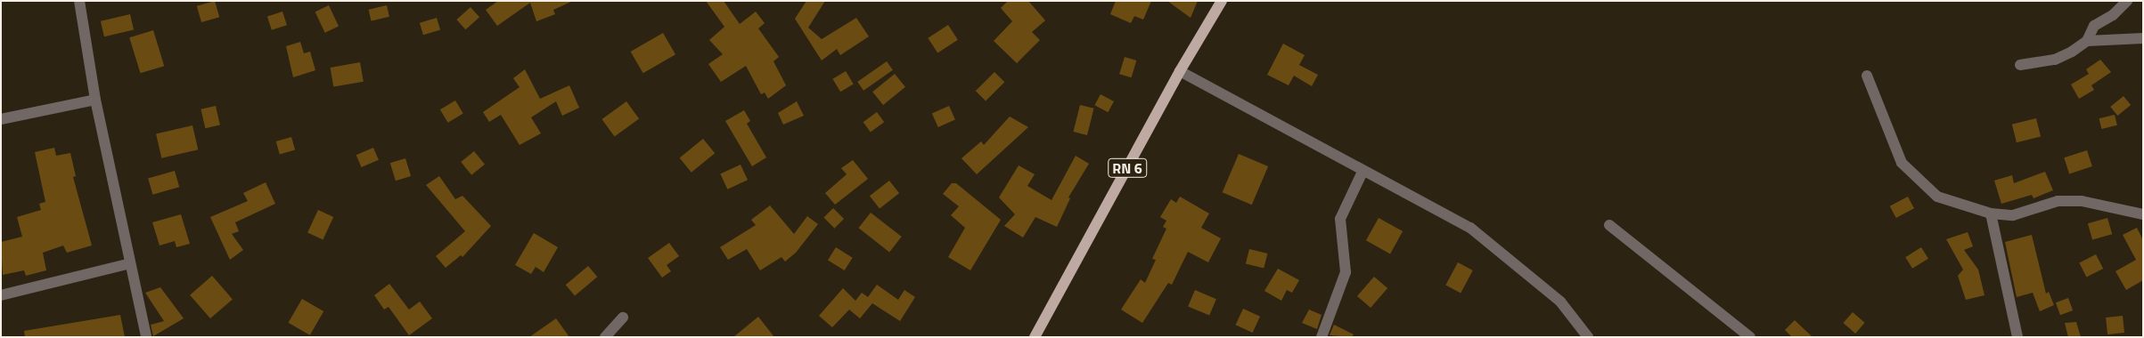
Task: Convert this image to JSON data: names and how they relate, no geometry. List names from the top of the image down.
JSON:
{
  "streets": {
    "main road": ["RN 6"]
  }
}
